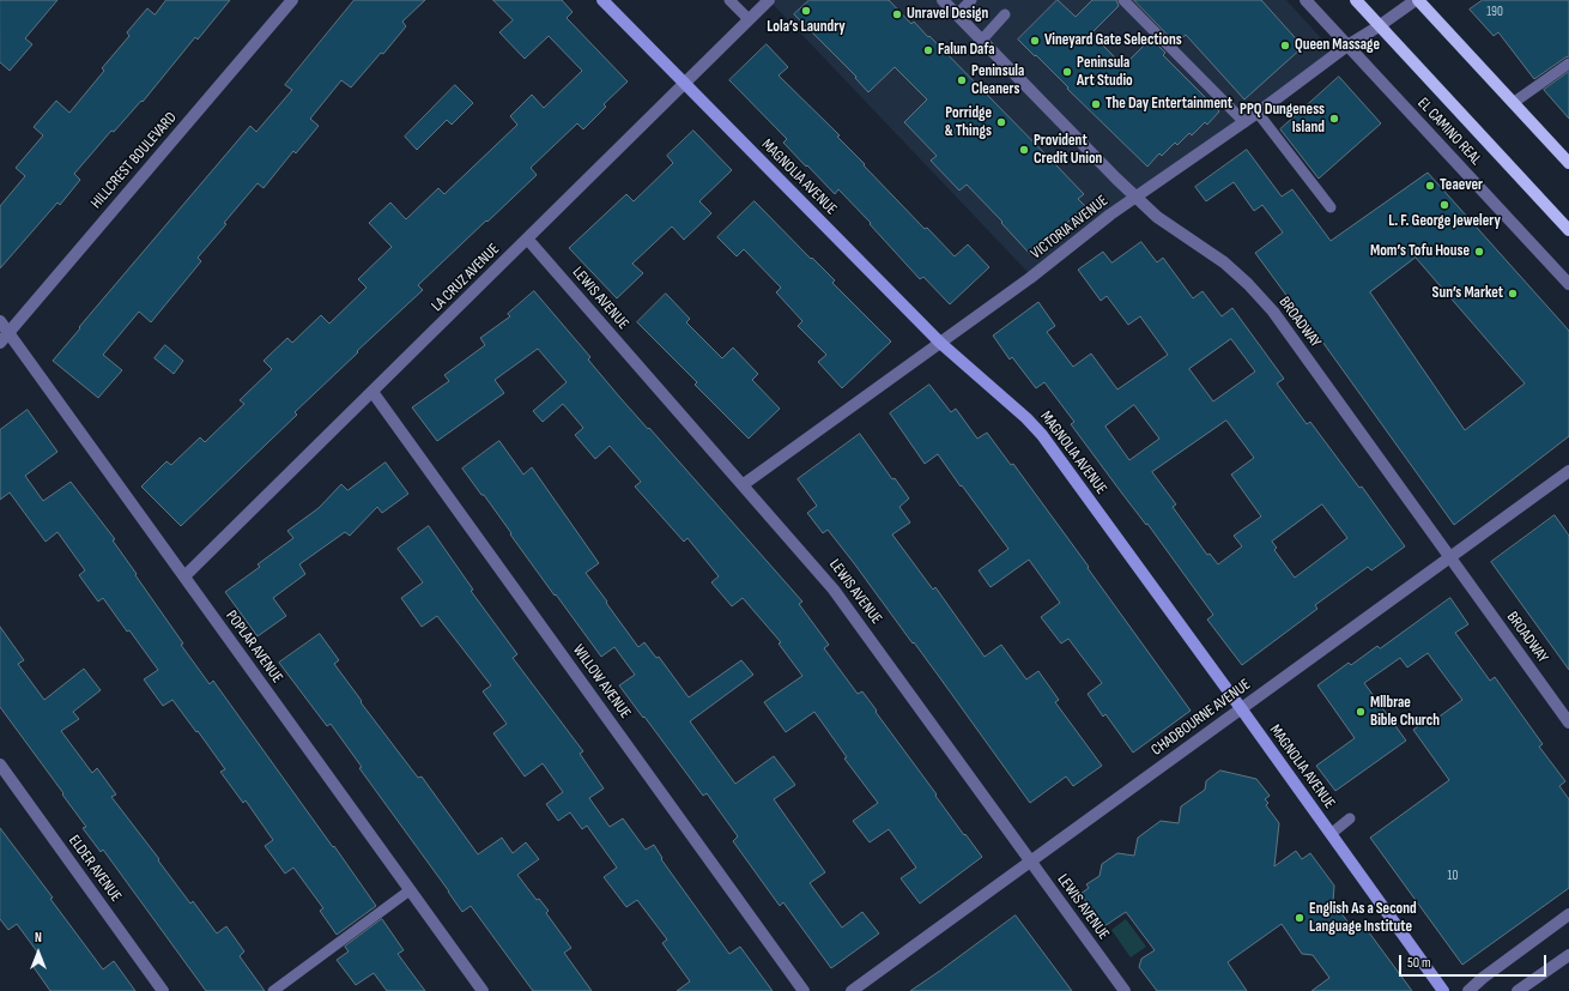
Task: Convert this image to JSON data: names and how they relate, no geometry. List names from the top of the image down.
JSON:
{
  "streets": {
    "main road": ["EL CAMINO REAL", "MAGNOLIA AVENUE"],
    "street": [
      "HILLCREST BOULEVARD",
      "VICTORIA AVENUE",
      "LA CRUZ AVENUE",
      "LEWIS AVENUE",
      "BROADWAY",
      "POPLAR AVENUE",
      "WILLOW AVENUE",
      "CHADBOURNE AVENUE",
      "ELDER AVENUE"
    ]
  },
  "crossings": [
    ["EL CAMINO REAL", "VICTORIA AVENUE"],
    ["HILLCREST BOULEVARD", "POPLAR AVENUE"],
    ["MAGNOLIA AVENUE", "VICTORIA AVENUE"],
    ["MAGNOLIA AVENUE", "LA CRUZ AVENUE"],
    ["MAGNOLIA AVENUE", "CHADBOURNE AVENUE"],
    ["VICTORIA AVENUE", "LEWIS AVENUE"],
    ["VICTORIA AVENUE", "BROADWAY"],
    ["LA CRUZ AVENUE", "LEWIS AVENUE"],
    ["LA CRUZ AVENUE", "POPLAR AVENUE"],
    ["LA CRUZ AVENUE", "WILLOW AVENUE"],
    ["LEWIS AVENUE", "CHADBOURNE AVENUE"],
    ["BROADWAY", "CHADBOURNE AVENUE"]
  ],
  "places": [
    "Lola’s Laundry",
    "Unravel Design",
    "Vineyard Gate Selections",
    "Queen Massage",
    "Falun Dafa",
    "Peninsula Art Studio",
    "Peninsula Cleaners",
    "The Day Entertainment",
    "PPQ Dungeness Island",
    "Porridge & Things",
    "Provident Credit Union",
    "Teaever",
    "L. F. George Jewelery",
    "Mom’s Tofu House",
    "Sun’s Market",
    "Mllbrae Bible Church",
    "English As a Second Language Institute"
  ],
  "house_numbers": ["190", "10"],
  "scale_bar": "50 m",
  "north": "top"
}
